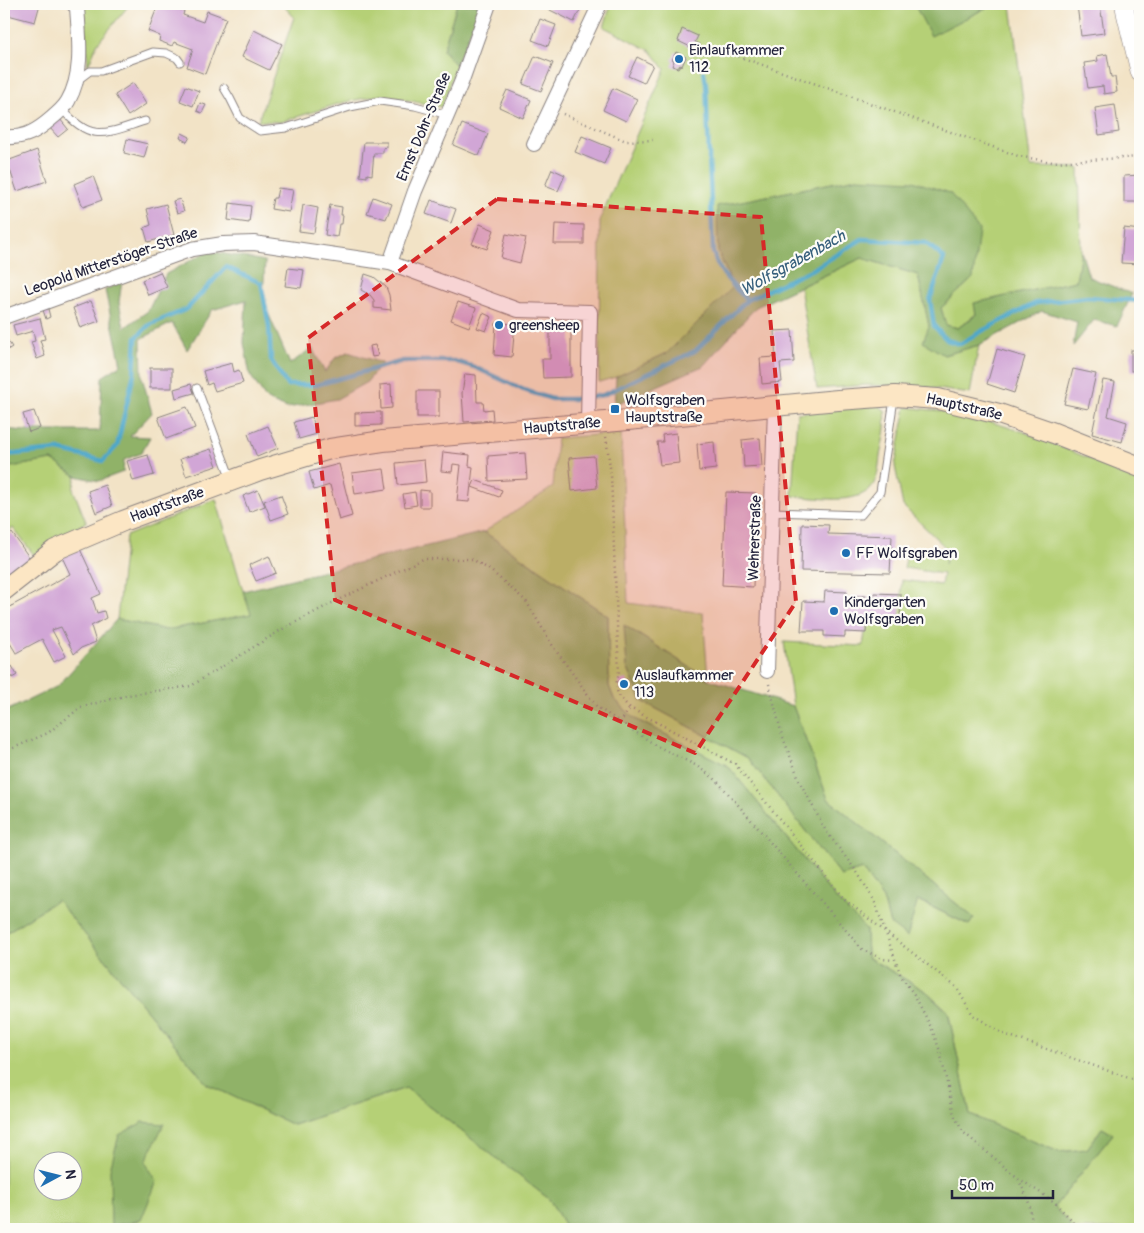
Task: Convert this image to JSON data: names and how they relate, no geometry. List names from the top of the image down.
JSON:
{
  "streets": {
    "main road": ["Hauptstraße"],
    "street": ["Ernst Dohr-Straße", "Leopold Mitterstöger-Straße", "Wehrerstraße"]
  },
  "crossings": [
    ["Ernst Dohr-Straße", "Leopold Mitterstöger-Straße"],
    ["Leopold Mitterstöger-Straße", "Hauptstraße"],
    ["Hauptstraße", "Wehrerstraße"]
  ],
  "water": ["Wolfsgrabenbach"],
  "places": {
    "other": [
      "Einlaufkammer 112",
      "greensheep",
      "FF Wolfsgraben",
      "Kindergarten Wolfsgraben",
      "Auslaufkammer 113"
    ],
    "transit": ["Wolfsgraben Hauptstraße"]
  },
  "scale_bar": "50 m",
  "north": "right"
}
